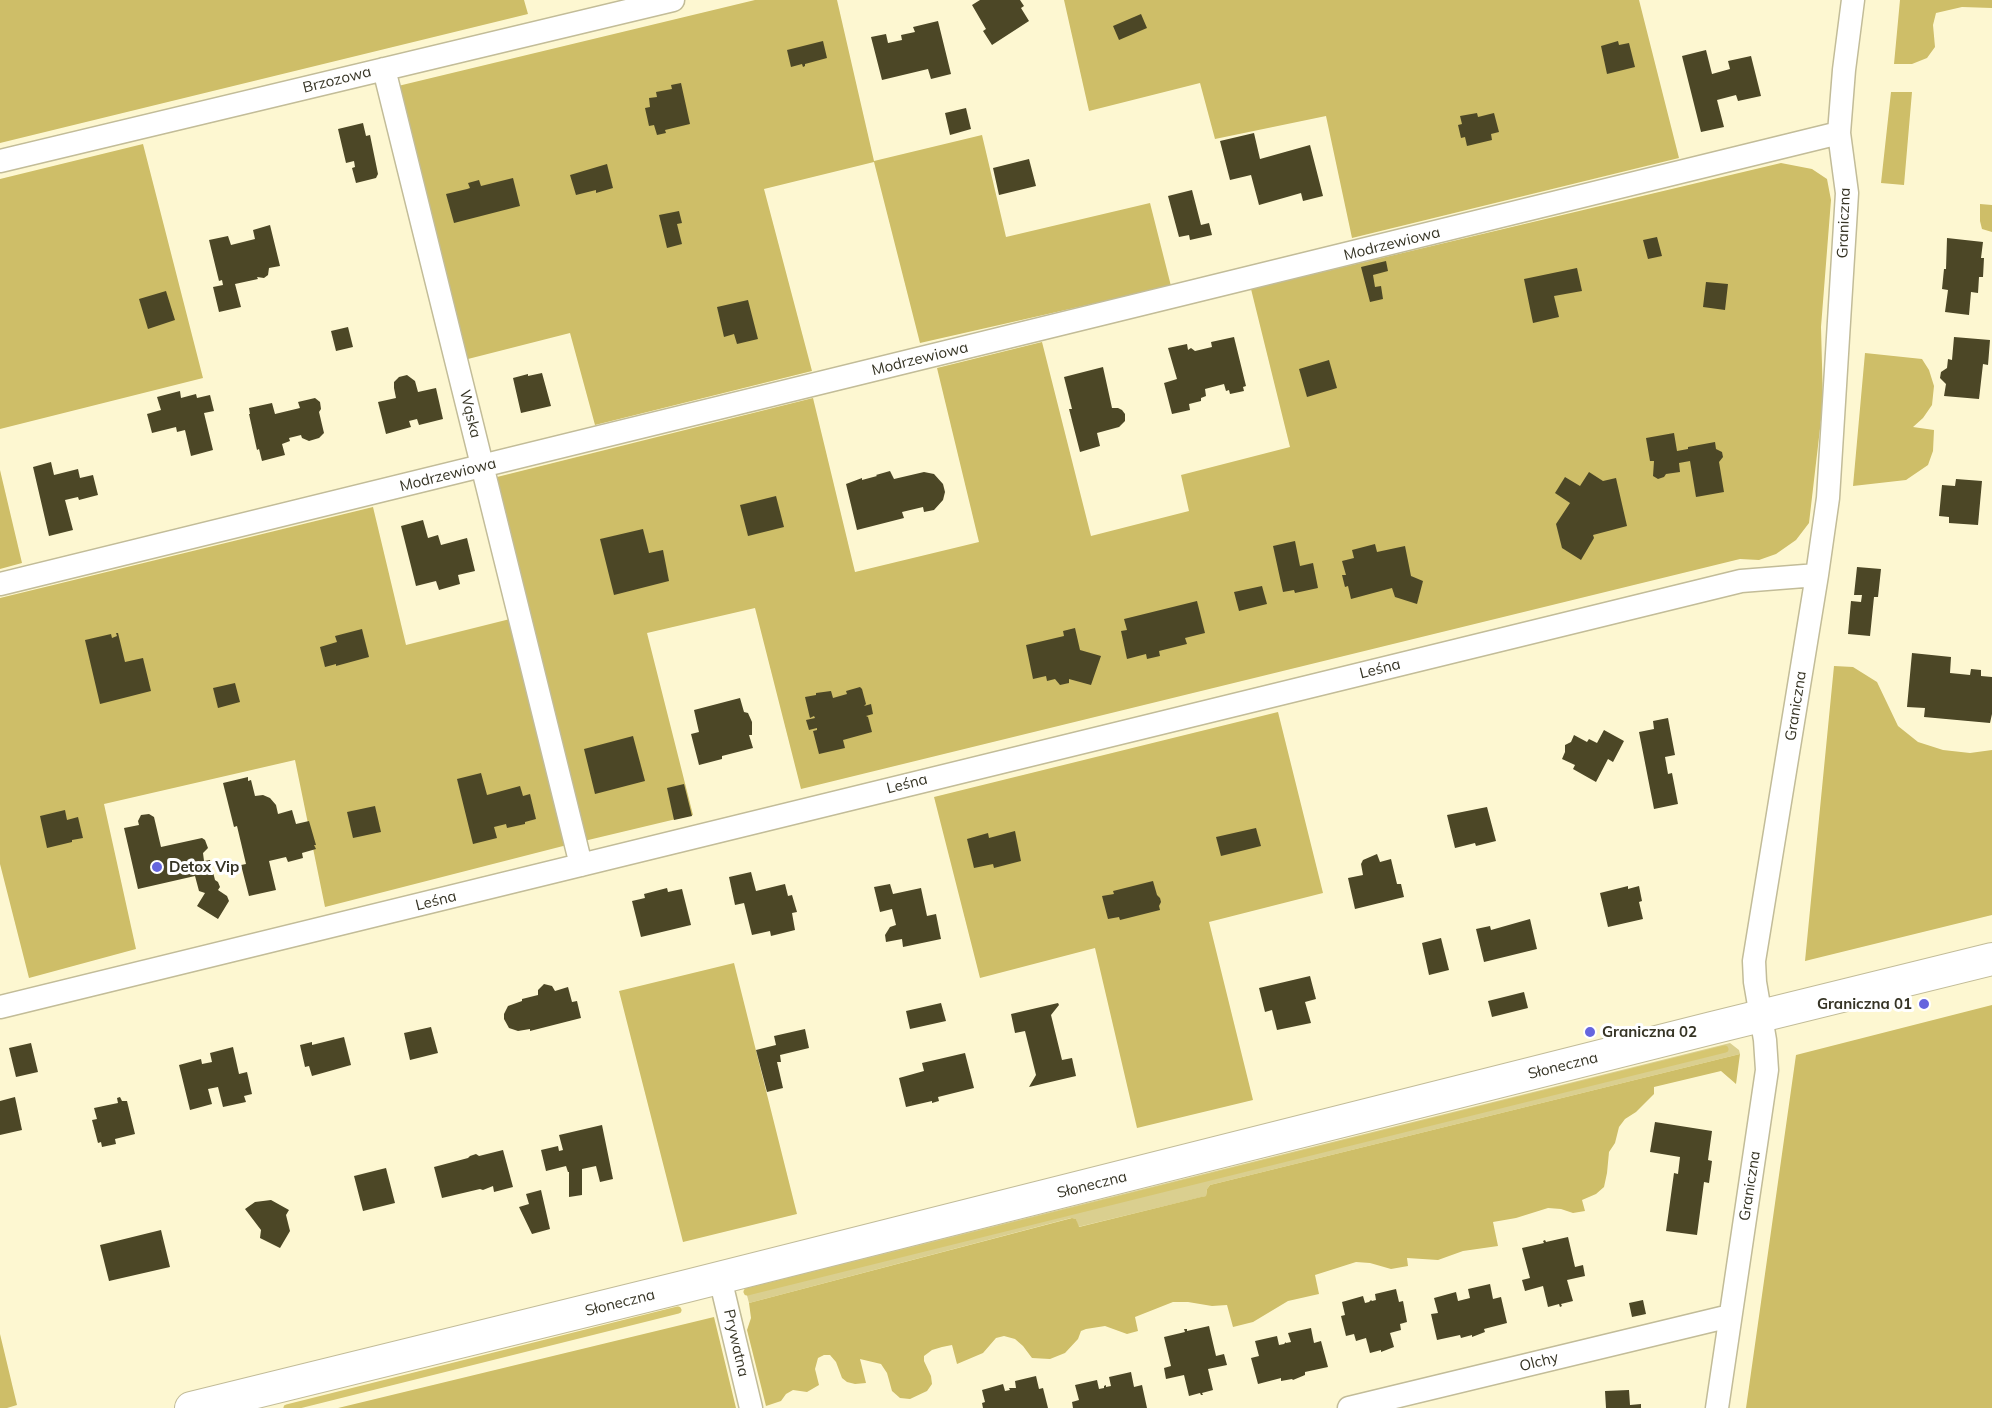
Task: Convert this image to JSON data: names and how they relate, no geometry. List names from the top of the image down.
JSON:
{
  "streets": {
    "main road": ["Słoneczna"],
    "street": [
      "Brzozowa",
      "Graniczna",
      "Modrzewiowa",
      "Wąska",
      "Leśna",
      "Prywatna",
      "Olchy"
    ]
  },
  "crossings": [
    ["Brzozowa", "Wąska"],
    ["Graniczna", "Modrzewiowa"],
    ["Graniczna", "Leśna"],
    ["Graniczna", "Słoneczna"],
    ["Graniczna", "Olchy"],
    ["Modrzewiowa", "Wąska"],
    ["Wąska", "Leśna"],
    ["Słoneczna", "Prywatna"]
  ],
  "places": ["Detox Vip", "Graniczna 01", "Graniczna 02"]
}
